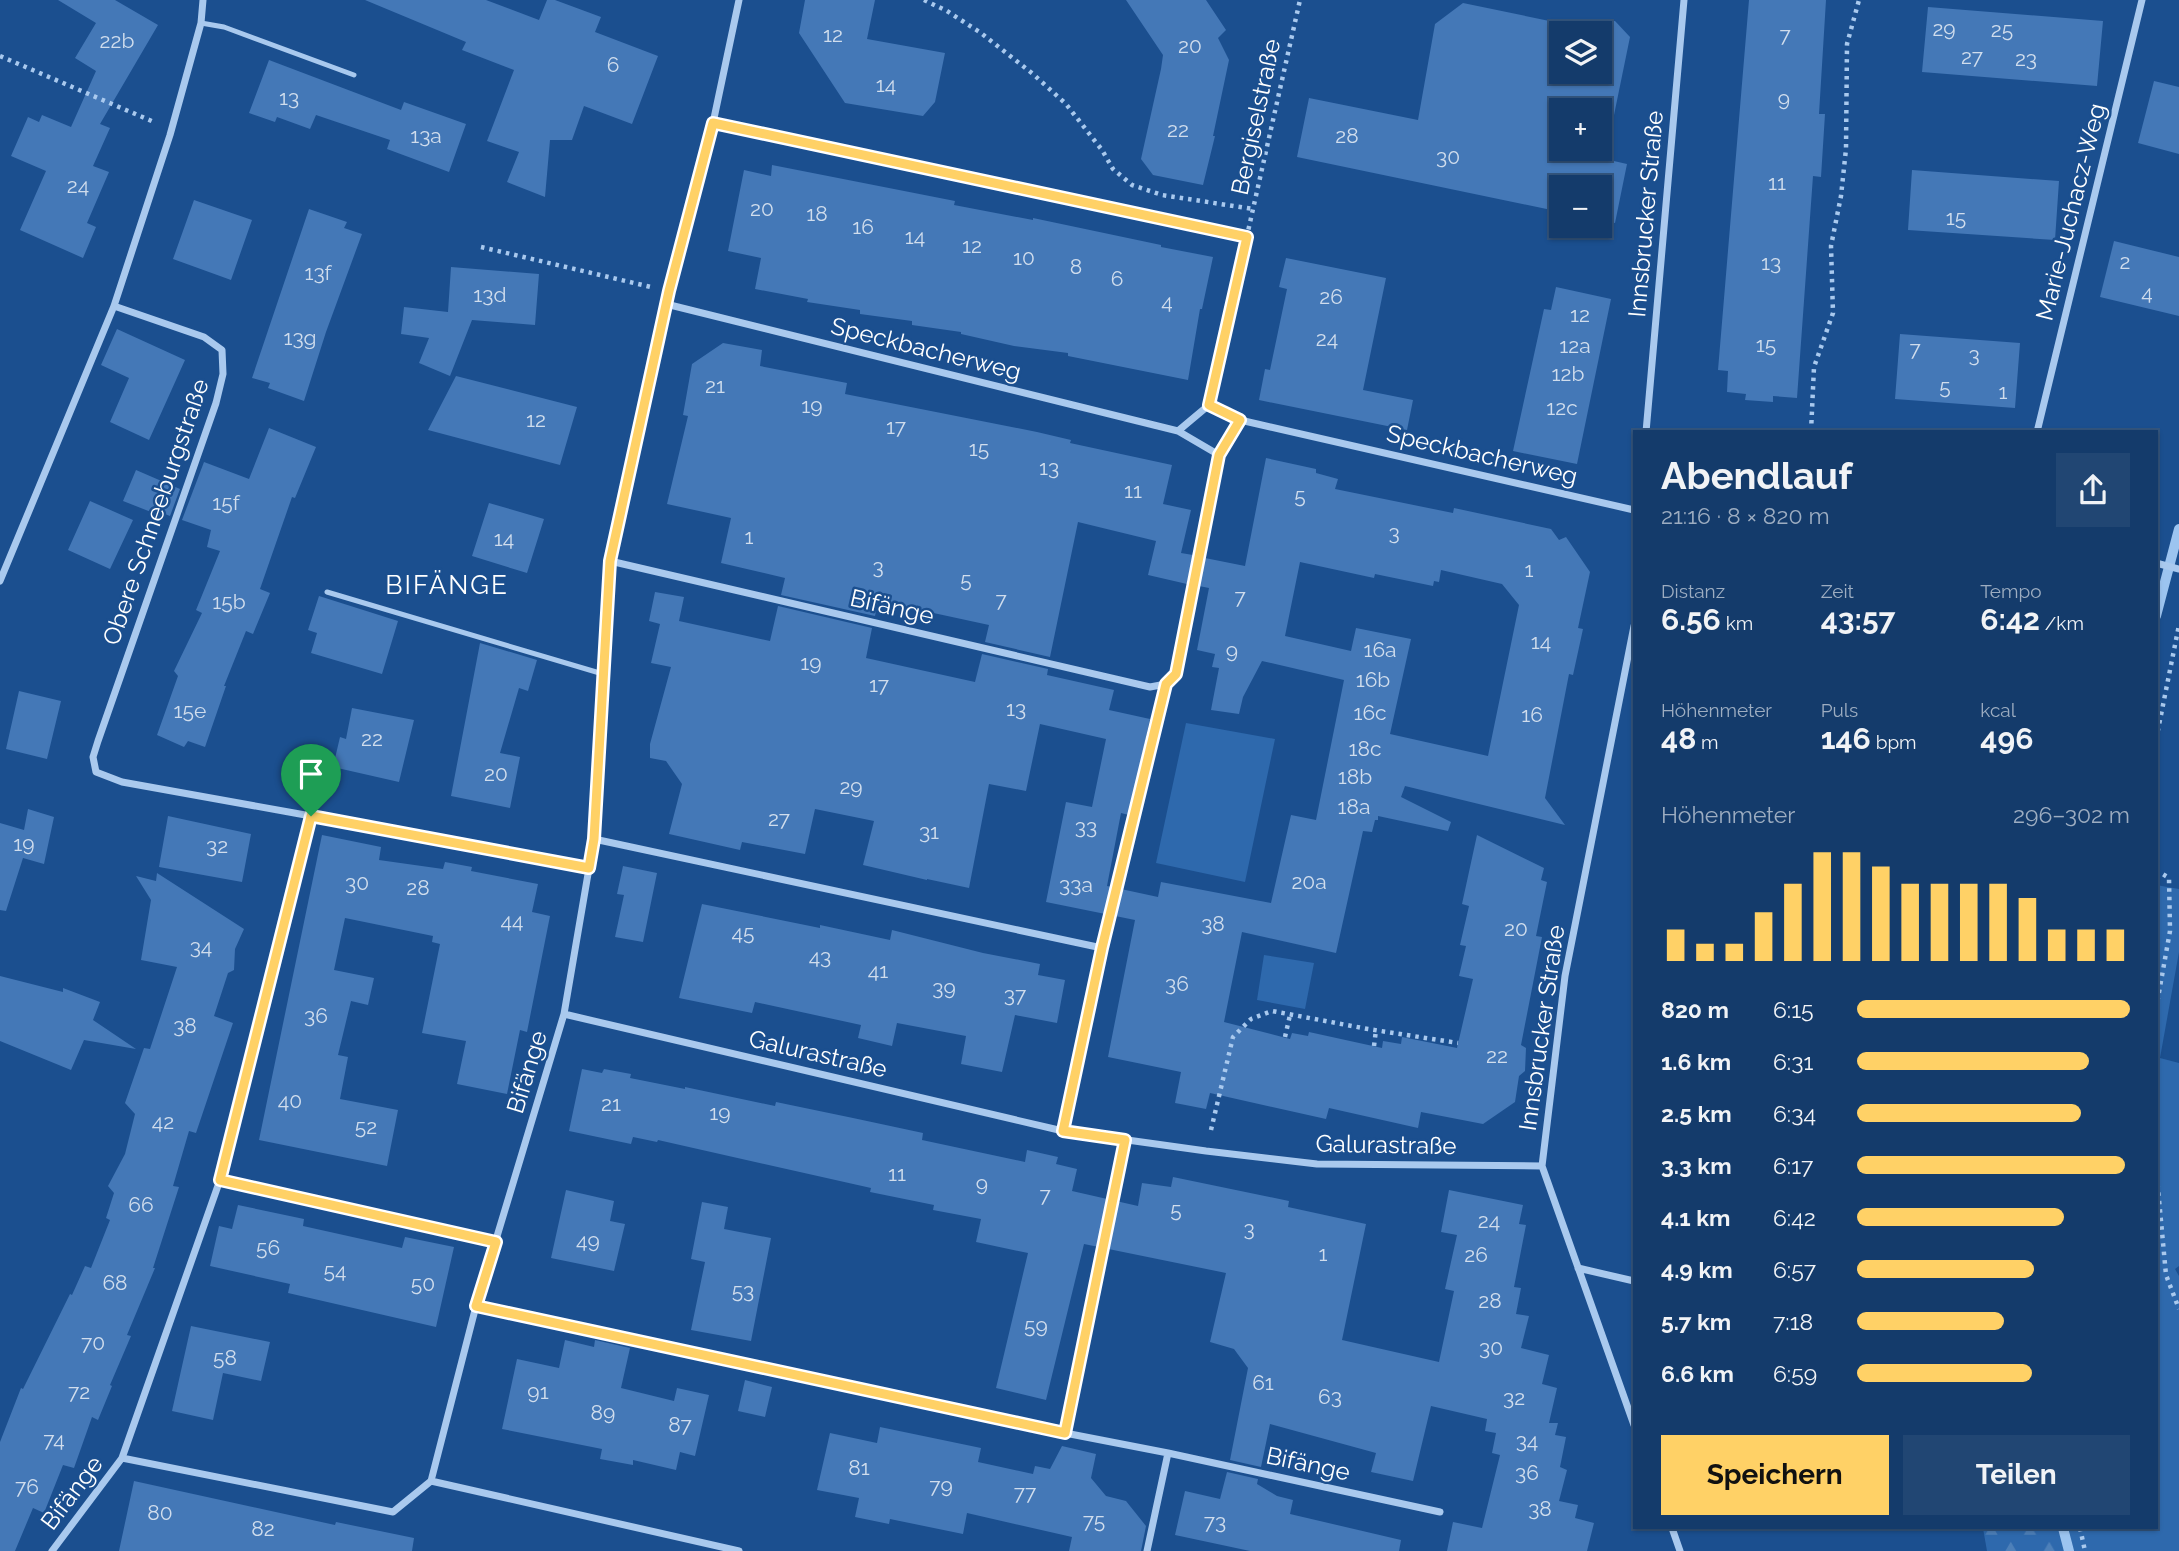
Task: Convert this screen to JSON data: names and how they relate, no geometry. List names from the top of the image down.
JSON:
{
  "streets": {
    "street": [
      "Marie-Juchacz-Weg",
      "Innsbrucker Straße",
      "Speckbacherweg",
      "Obere Schneeburgstraße",
      "Bifänge",
      "Galurastraße"
    ],
    "path": ["Bergiselstraße"]
  },
  "crossings": [
    ["Bergiselstraße", "Speckbacherweg"],
    ["Innsbrucker Straße", "Galurastraße"],
    ["Speckbacherweg", "Bifänge"],
    ["Obere Schneeburgstraße", "Bifänge"],
    ["Bifänge", "Galurastraße"]
  ],
  "districts": ["BIFÄNGE"],
  "house_numbers": [
    "29",
    "25",
    "12",
    "7",
    "22b",
    "20",
    "27",
    "23",
    "6",
    "14",
    "13",
    "9",
    "22",
    "13a",
    "28",
    "30",
    "11",
    "24",
    "20",
    "18",
    "15",
    "16",
    "14",
    "12",
    "10",
    "2",
    "13",
    "8",
    "13f",
    "6",
    "4",
    "13d",
    "26",
    "4",
    "12",
    "13g",
    "24",
    "15",
    "12a",
    "7",
    "3",
    "12b",
    "21",
    "5",
    "1",
    "19",
    "12c",
    "12",
    "17",
    "15",
    "13",
    "11",
    "5",
    "15f",
    "3",
    "1",
    "14",
    "3",
    "1",
    "5",
    "7",
    "7",
    "15b",
    "14",
    "16a",
    "9",
    "19",
    "16b",
    "17",
    "13",
    "15e",
    "16c",
    "16",
    "22",
    "18c",
    "20",
    "18b",
    "29",
    "18a",
    "27",
    "33",
    "31",
    "19",
    "32",
    "20a",
    "30",
    "33a",
    "28",
    "44",
    "38",
    "20",
    "45",
    "34",
    "43",
    "41",
    "36",
    "39",
    "37",
    "36",
    "38",
    "22",
    "40",
    "21",
    "19",
    "42",
    "52",
    "11",
    "9",
    "7",
    "66",
    "5",
    "24",
    "3",
    "49",
    "56",
    "1",
    "26",
    "54",
    "68",
    "50",
    "53",
    "28",
    "59",
    "70",
    "30",
    "58",
    "61",
    "72",
    "91",
    "63",
    "32",
    "89",
    "87",
    "74",
    "34",
    "81",
    "36",
    "79",
    "76",
    "77",
    "38",
    "80",
    "75",
    "73",
    "82"
  ],
  "page": {
    "map_buttons": ["+", "−"],
    "heading": ["Abendlauf", "21:16 · 8 × 820 m"],
    "stats": [
      ["Distanz", "6.56 km"],
      ["Zeit", "43:57"],
      ["Tempo", "6:42 /km"],
      ["Höhenmeter", "48 m"],
      ["Puls", "146 bpm"],
      ["kcal", "496"]
    ],
    "chart": ["Höhenmeter", "296–302 m"],
    "list": [
      {
        "name": "820 m",
        "note": "6:15"
      },
      {
        "name": "1.6 km",
        "note": "6:31"
      },
      {
        "name": "2.5 km",
        "note": "6:34"
      },
      {
        "name": "3.3 km",
        "note": "6:17"
      },
      {
        "name": "4.1 km",
        "note": "6:42"
      },
      {
        "name": "4.9 km",
        "note": "6:57"
      },
      {
        "name": "5.7 km",
        "note": "7:18"
      },
      {
        "name": "6.6 km",
        "note": "6:59"
      }
    ],
    "buttons": ["Speichern", "Teilen"]
  }
}
